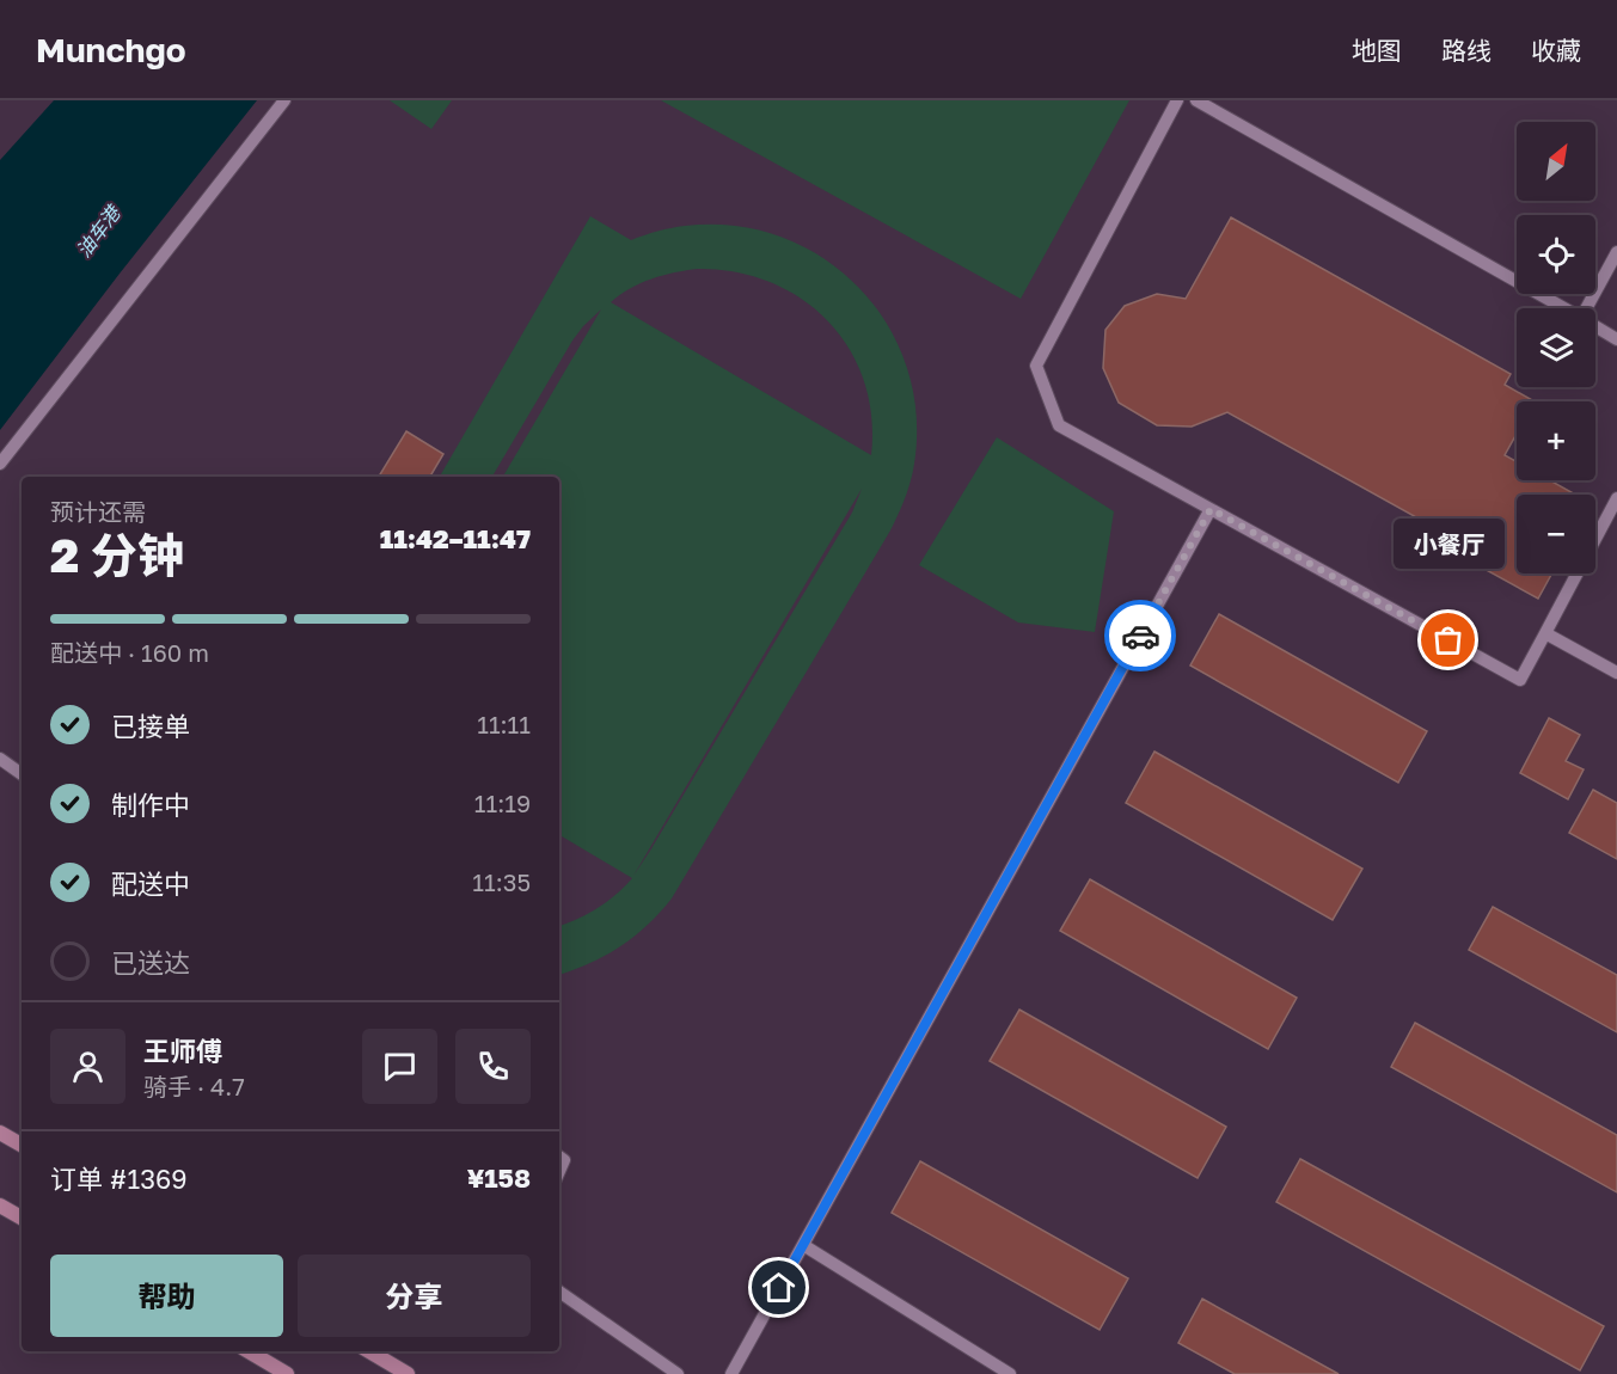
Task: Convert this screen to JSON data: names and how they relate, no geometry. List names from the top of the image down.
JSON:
{
  "water": ["油车港"],
  "places": ["小餐厅"],
  "north": "top right",
  "page": {
    "header": "Munchgo",
    "nav": ["地图", "路线", "收藏"],
    "map_buttons": ["+", "−"],
    "heading": ["2 分钟", "预计还需", "11:42–11:47"],
    "panel": [
      "王师傅",
      "骑手 · 4.7",
      "订单 #1369",
      "¥158"
    ],
    "bubble": "小餐厅",
    "bar": "配送中 · 160 m",
    "list": [
      ["已接单", "11:11"],
      ["制作中", "11:19"],
      ["配送中", "11:35"],
      "已送达"
    ],
    "buttons": ["帮助", "分享"]
  }
}
